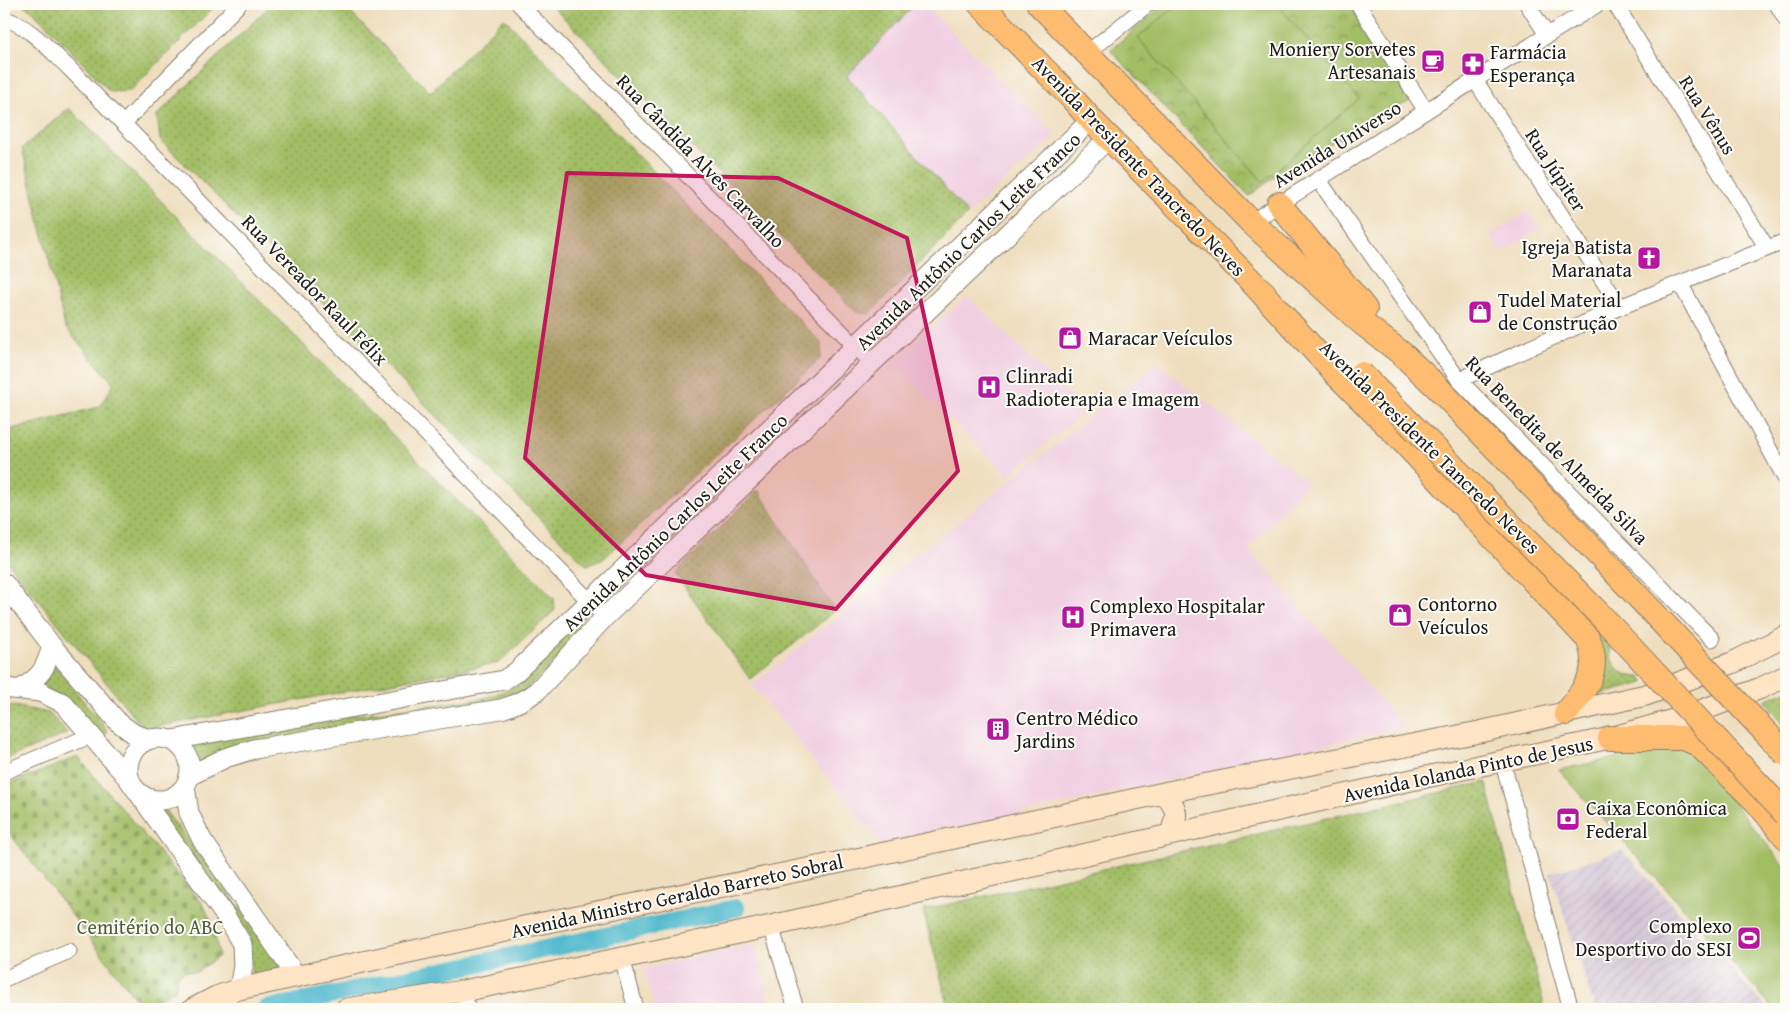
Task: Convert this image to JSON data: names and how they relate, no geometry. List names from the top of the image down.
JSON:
{
  "streets": {
    "main road": ["Avenida Presidente Tancredo Neves", "Avenida Iolanda Pinto de Jesus", "Avenida Ministro Geraldo Barreto Sobral"],
    "street": [
      "Rua Vênus",
      "Avenida Universo",
      "Rua Cândida Alves Carvalho",
      "Rua Júpiter",
      "Avenida Antônio Carlos Leite Franco",
      "Rua Vereador Raul Félix",
      "Rua Benedita de Almeida Silva"
    ]
  },
  "crossings": [
    ["Avenida Universo", "Avenida Presidente Tancredo Neves"],
    ["Avenida Universo", "Rua Júpiter"],
    ["Avenida Universo", "Rua Benedita de Almeida Silva"],
    ["Rua Cândida Alves Carvalho", "Avenida Antônio Carlos Leite Franco"],
    ["Avenida Presidente Tancredo Neves", "Avenida Antônio Carlos Leite Franco"],
    ["Avenida Antônio Carlos Leite Franco", "Rua Vereador Raul Félix"],
    ["Avenida Iolanda Pinto de Jesus", "Avenida Ministro Geraldo Barreto Sobral"]
  ],
  "parks": ["Cemitério do ABC"],
  "places": {
    "cafe": ["Moniery Sorvetes Artesanais"],
    "pharmacy": ["Farmácia Esperança"],
    "church": ["Igreja Batista Maranata"],
    "shop": ["Tudel Material de Construção", "Maracar Veículos", "Contorno Veículos"],
    "hospital": ["Clinradi Radioterapia e Imagem", "Complexo Hospitalar Primavera"],
    "building": ["Centro Médico Jardins"],
    "bank": ["Caixa Econômica Federal"],
    "sports": ["Complexo Desportivo do SESI"]
  }
}
